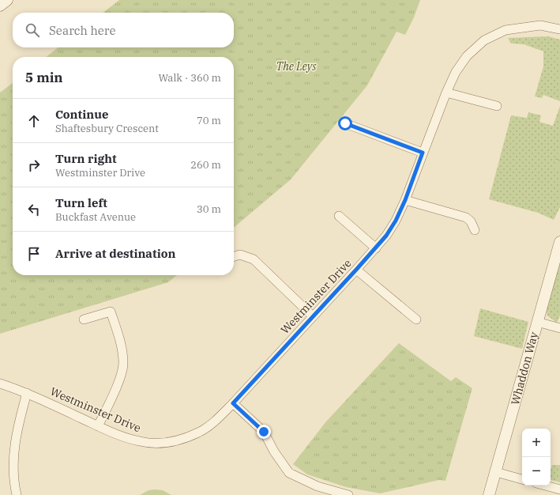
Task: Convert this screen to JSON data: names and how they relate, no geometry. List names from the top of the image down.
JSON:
{
  "streets": {
    "street": ["Westminster Drive", "Whaddon Way"]
  },
  "parks": ["The Leys"],
  "page": {
    "search": "Search here",
    "heading": ["5 min", "Walk · 360 m"],
    "list": [
      ["Continue", "Shaftesbury Crescent", "70 m"],
      ["Turn right", "Westminster Drive", "260 m"],
      ["Turn left", "Buckfast Avenue", "30 m"],
      "Arrive at destination"
    ],
    "map_buttons": ["+", "−"]
  }
}
